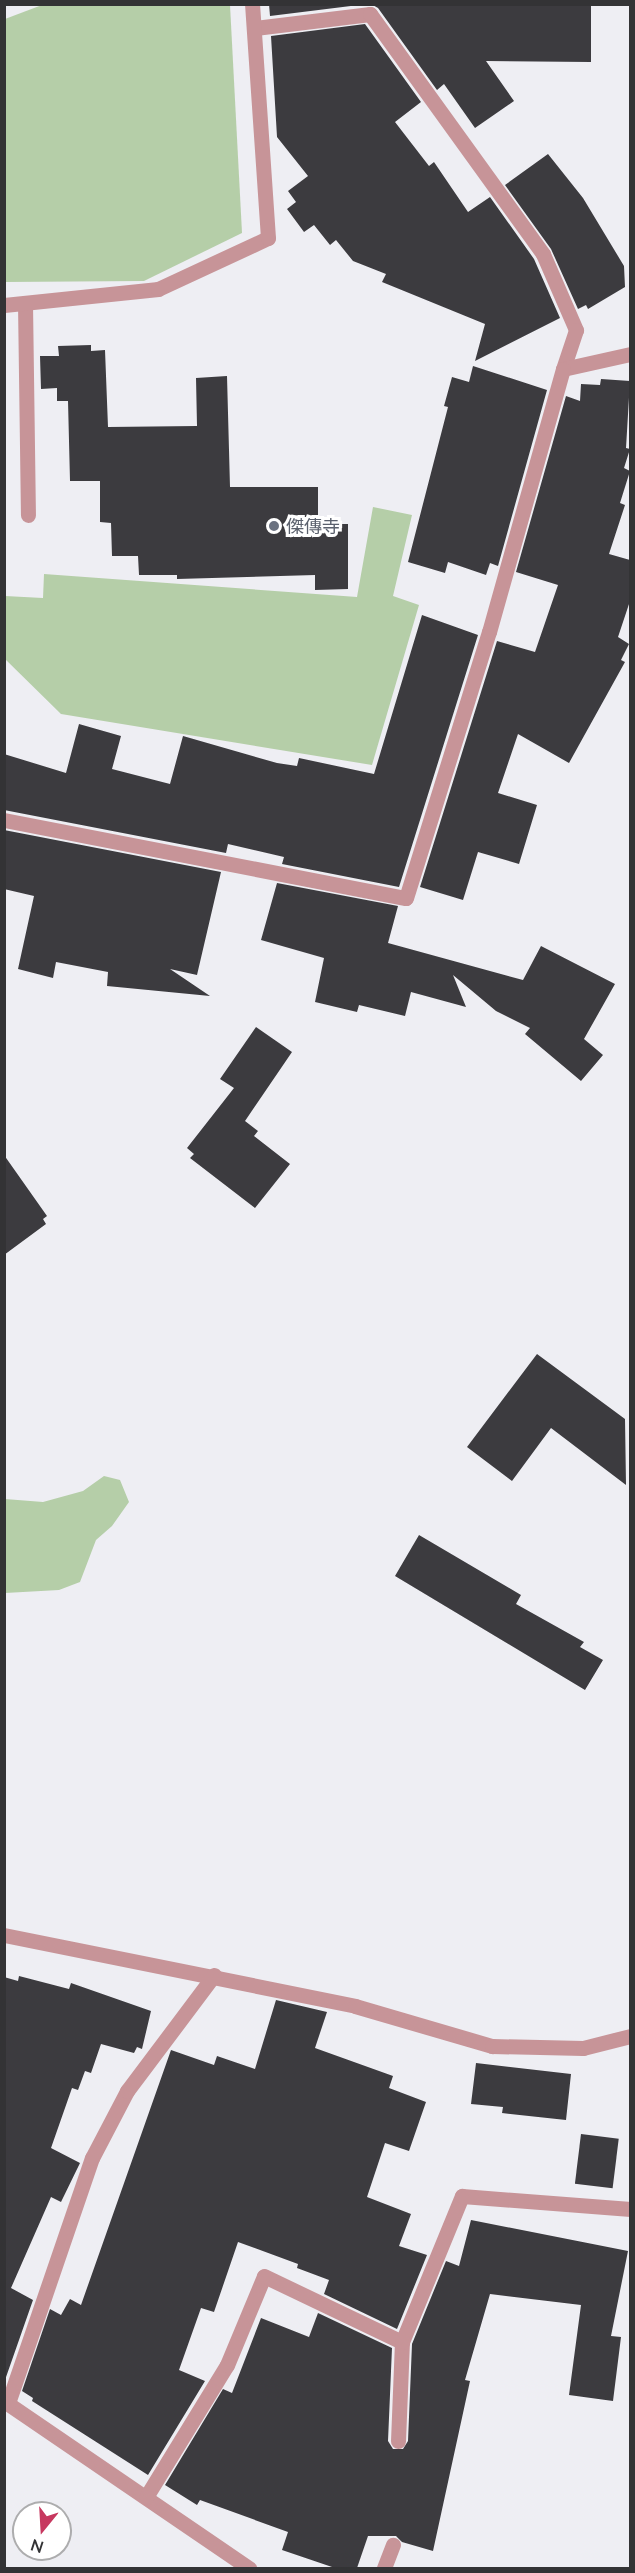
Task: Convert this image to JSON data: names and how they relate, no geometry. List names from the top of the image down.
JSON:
{
  "places": ["傑傳寺"],
  "north": "bottom"
}
